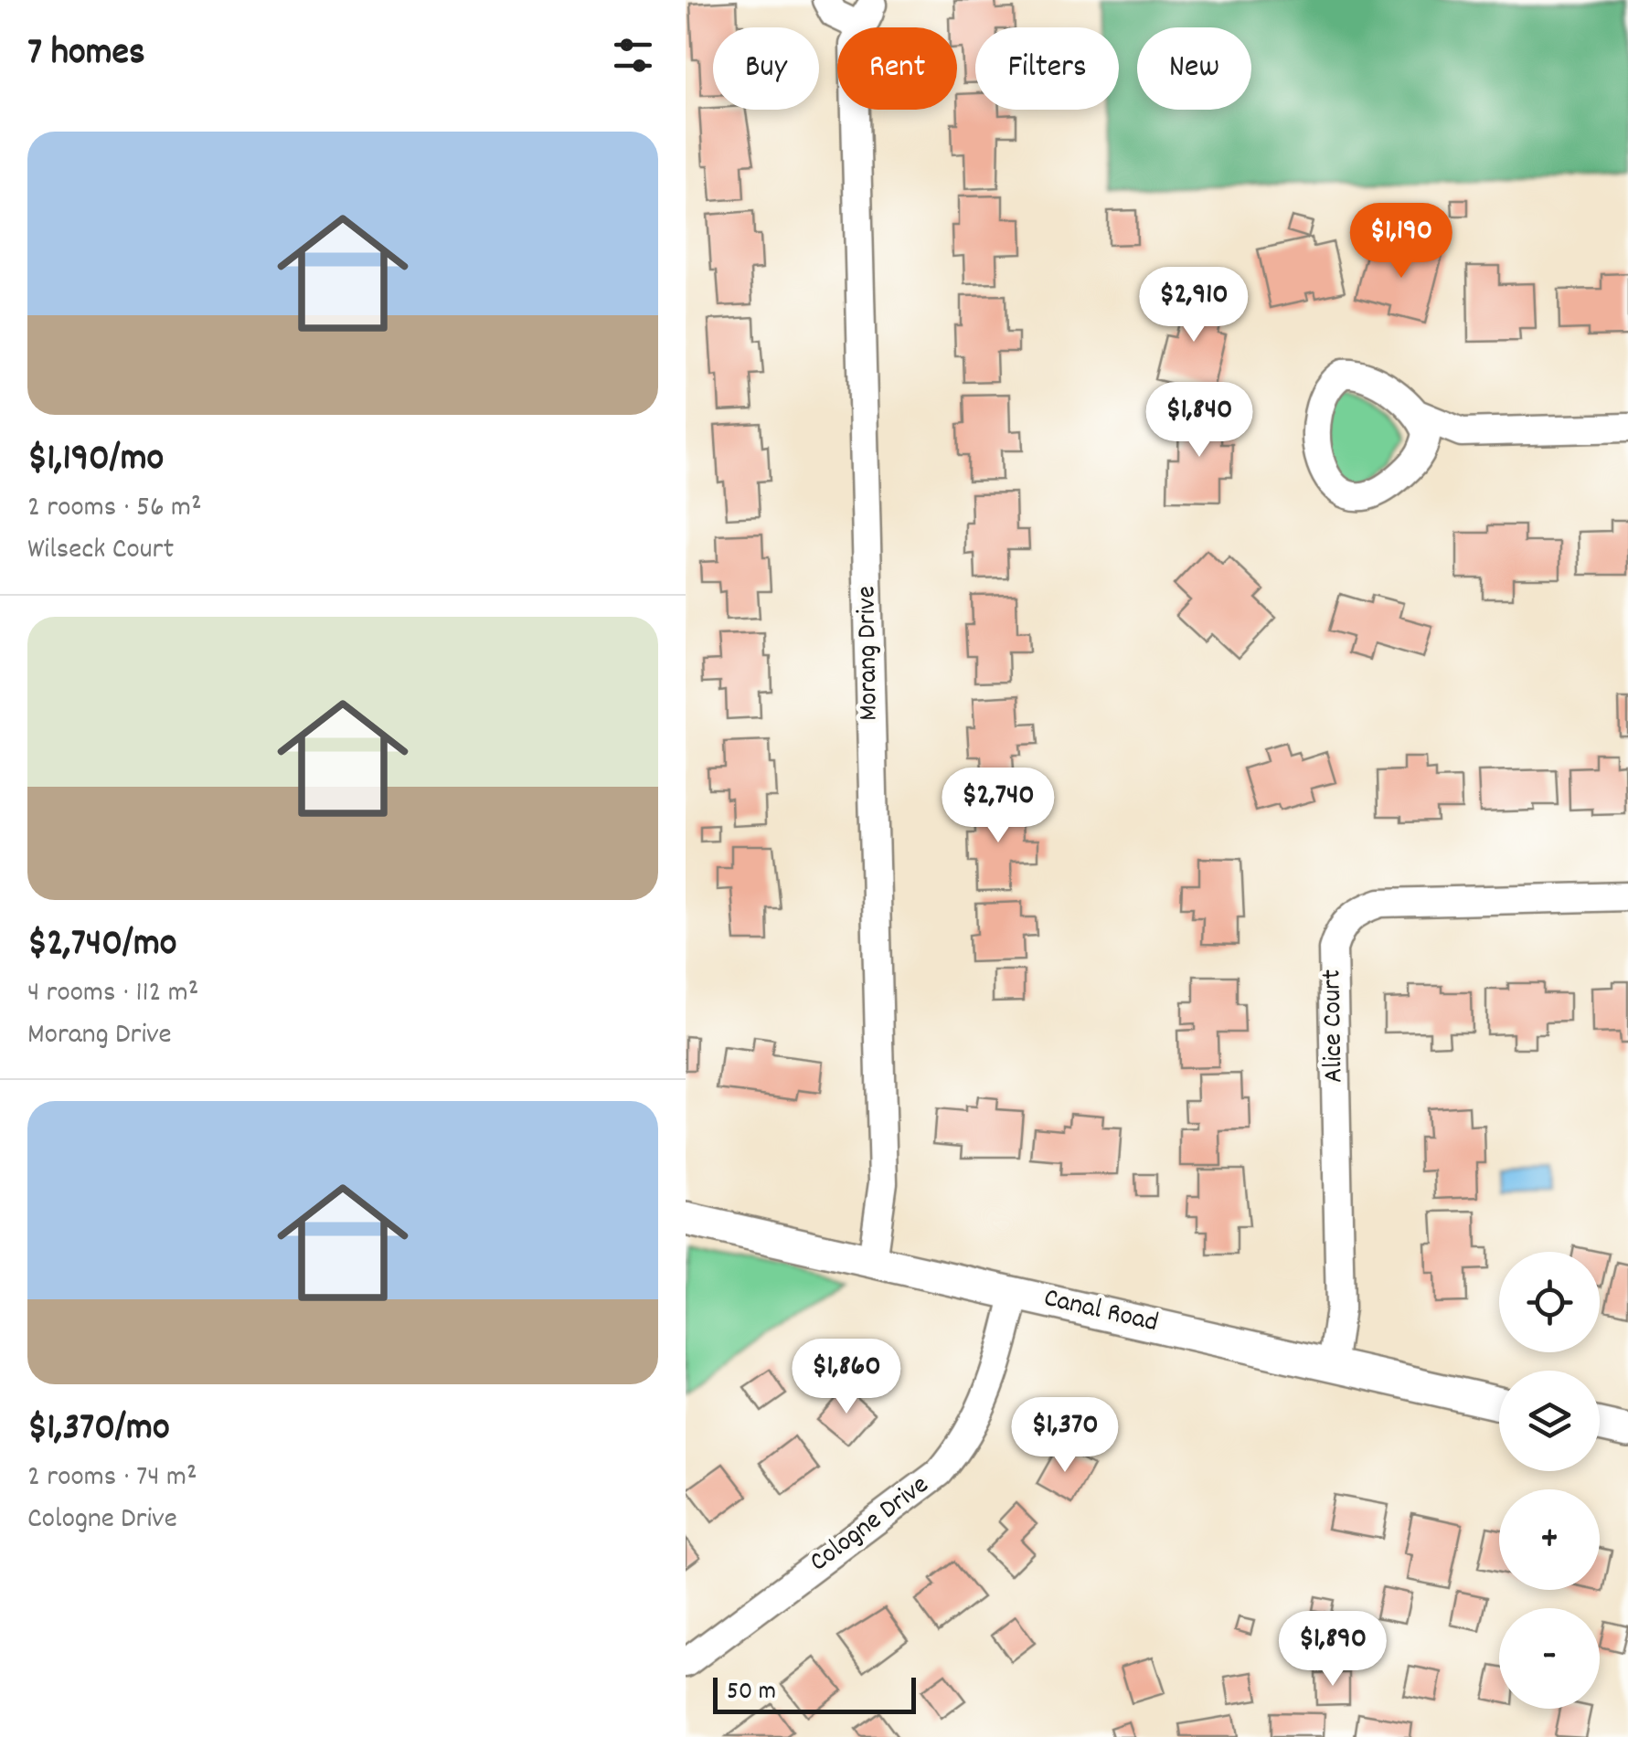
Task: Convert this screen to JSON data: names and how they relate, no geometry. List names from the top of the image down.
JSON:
{
  "streets": {
    "street": [
      "Morang Drive",
      "Alice Court",
      "Canal Road",
      "Cologne Drive"
    ]
  },
  "crossings": [
    ["Morang Drive", "Canal Road"],
    ["Alice Court", "Canal Road"],
    ["Canal Road", "Cologne Drive"]
  ],
  "scale_bar": "50 m",
  "page": {
    "heading": "7 homes",
    "chip": [
      "Buy",
      "Rent",
      "Filters",
      "New"
    ],
    "list": [
      {
        "name": "$1,190/mo",
        "note": "2 rooms · 56 m² · Wilseck Court"
      },
      {
        "name": "$2,740/mo",
        "note": "4 rooms · 112 m² · Morang Drive"
      },
      {
        "name": "$1,370/mo",
        "note": "2 rooms · 74 m² · Cologne Drive"
      }
    ],
    "price": [
      "$1,190",
      "$2,910",
      "$1,840",
      "$2,740",
      "$1,860",
      "$1,370",
      "$1,890"
    ],
    "map_buttons": ["+", "−"],
    "scale": "50 m"
  }
}
